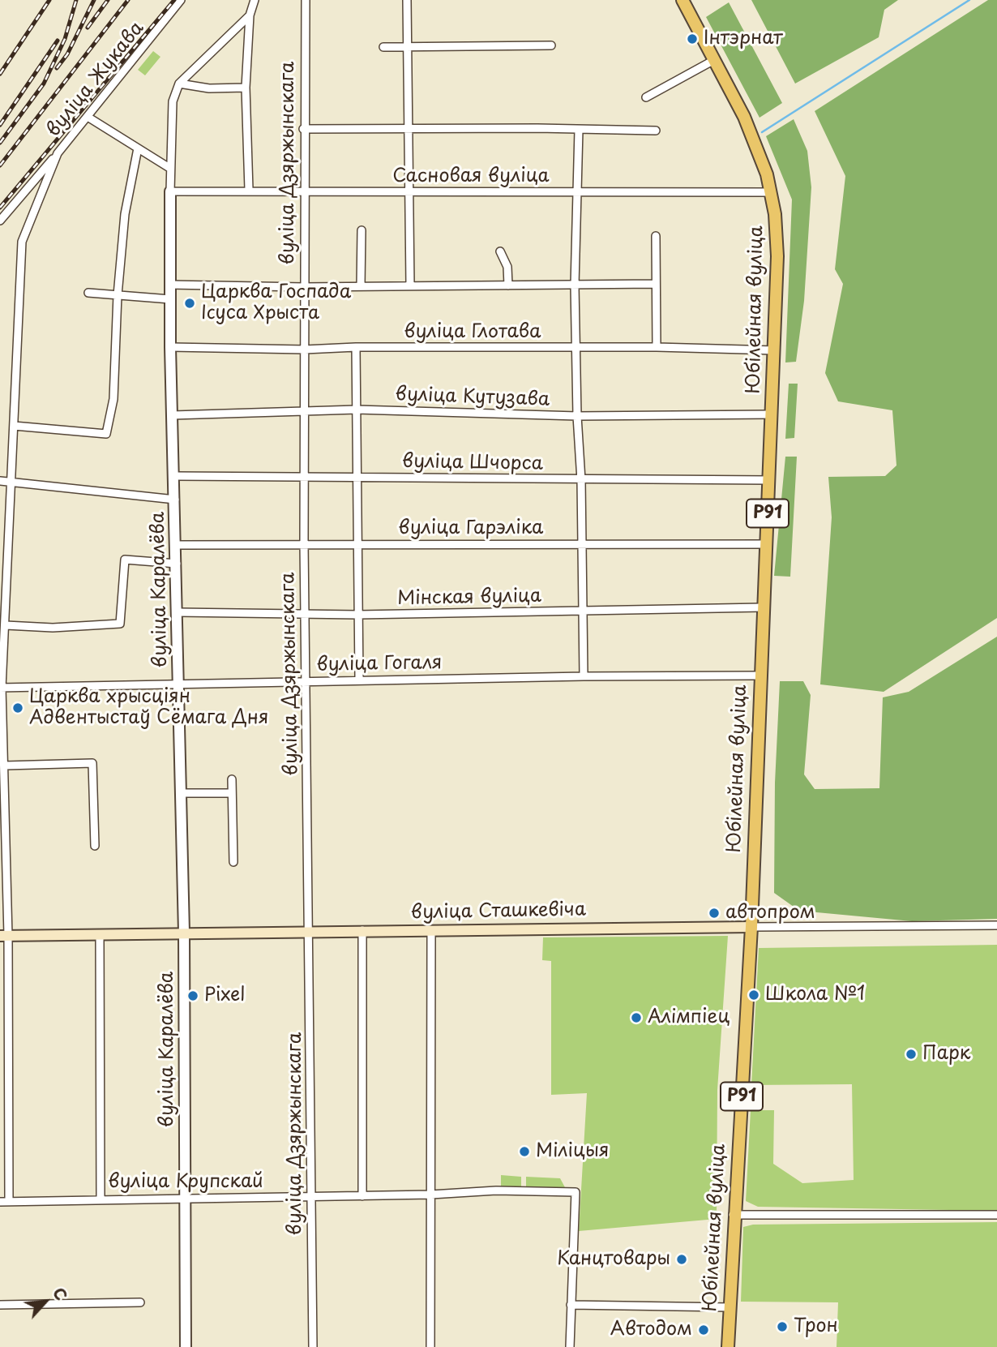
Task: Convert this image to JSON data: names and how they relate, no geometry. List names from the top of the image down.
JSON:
{
  "streets": {
    "main road": ["Юбілейная вуліца", "Р91", "вуліца Сташкевіча"],
    "street": [
      "вуліца Жукава",
      "вуліца Дзяржынскага",
      "Сасновая вуліца",
      "вуліца Глотава",
      "вуліца Кутузава",
      "вуліца Шчорса",
      "вуліца Гарэліка",
      "вуліца Каралёва",
      "Мінская вуліца",
      "вуліца Гогаля",
      "вуліца Крупскай"
    ]
  },
  "crossings": [
    ["вуліца Жукава", "вуліца Гогаля"],
    ["вуліца Жукава", "вуліца Сташкевіча"],
    ["вуліца Жукава", "вуліца Крупскай"],
    ["вуліца Дзяржынскага", "Сасновая вуліца"],
    ["вуліца Дзяржынскага", "вуліца Глотава"],
    ["вуліца Дзяржынскага", "вуліца Кутузава"],
    ["вуліца Дзяржынскага", "вуліца Шчорса"],
    ["вуліца Дзяржынскага", "вуліца Гарэліка"],
    ["вуліца Дзяржынскага", "Мінская вуліца"],
    ["вуліца Дзяржынскага", "вуліца Гогаля"],
    ["вуліца Дзяржынскага", "вуліца Сташкевіча"],
    ["вуліца Дзяржынскага", "вуліца Крупскай"],
    ["Сасновая вуліца", "Юбілейная вуліца"],
    ["Сасновая вуліца", "Р91"],
    ["Сасновая вуліца", "вуліца Каралёва"],
    ["Юбілейная вуліца", "вуліца Глотава"],
    ["Юбілейная вуліца", "вуліца Кутузава"],
    ["Юбілейная вуліца", "вуліца Шчорса"],
    ["Юбілейная вуліца", "Р91"],
    ["Юбілейная вуліца", "вуліца Гарэліка"],
    ["Юбілейная вуліца", "Мінская вуліца"],
    ["Юбілейная вуліца", "вуліца Гогаля"],
    ["Юбілейная вуліца", "вуліца Сташкевіча"],
    ["вуліца Глотава", "вуліца Каралёва"],
    ["вуліца Кутузава", "вуліца Каралёва"],
    ["вуліца Шчорса", "вуліца Каралёва"],
    ["вуліца Гарэліка", "вуліца Каралёва"],
    ["вуліца Каралёва", "Мінская вуліца"],
    ["вуліца Каралёва", "вуліца Гогаля"],
    ["вуліца Каралёва", "вуліца Сташкевіча"],
    ["вуліца Каралёва", "вуліца Крупскай"]
  ],
  "places": [
    "Інтэрнат",
    "Царква Госпада Ісуса Хрыста",
    "Царква хрысціян Адвентыстаў Сёмага Дня",
    "автопром",
    "Школа №1",
    "Pixel",
    "Алімпіец",
    "Парк",
    "Міліцыя",
    "Канцтовары",
    "Трон",
    "Автодом"
  ],
  "north": "top right"
}
